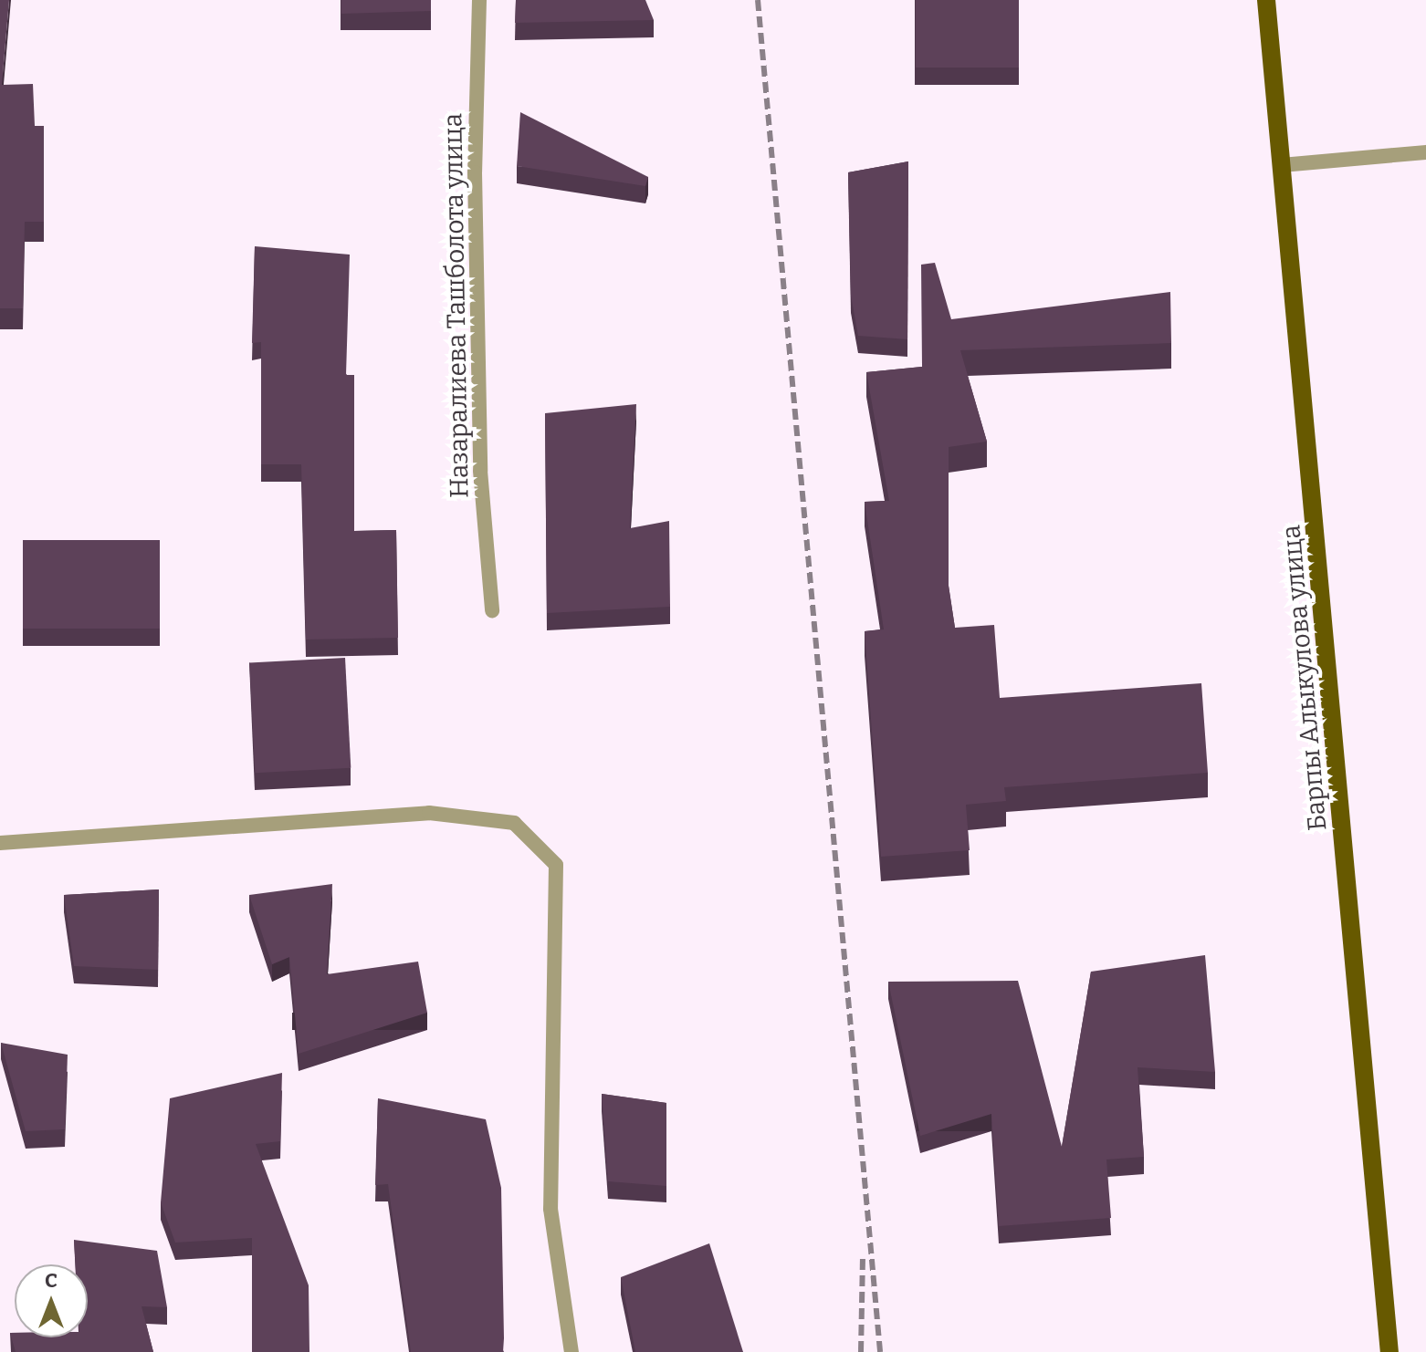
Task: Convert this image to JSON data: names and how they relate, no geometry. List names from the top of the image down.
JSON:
{
  "streets": {
    "main road": ["Барпы Алыкулова улица"],
    "street": ["Назаралиева Ташболота улица"]
  },
  "north": "top"
}
